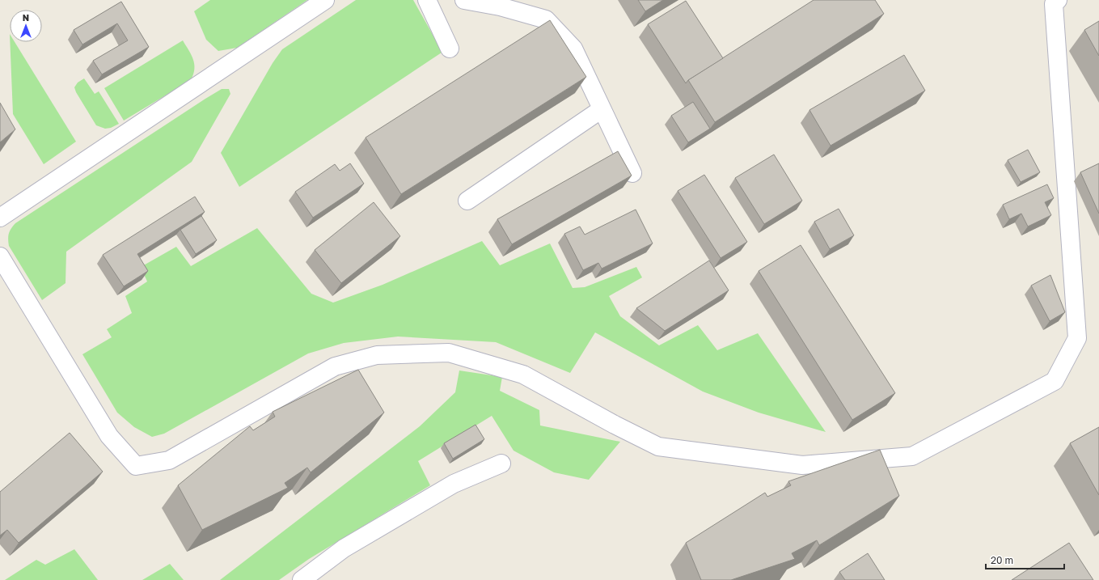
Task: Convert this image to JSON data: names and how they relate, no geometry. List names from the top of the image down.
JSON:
{
  "scale_bar": "20 m",
  "north": "top"
}
